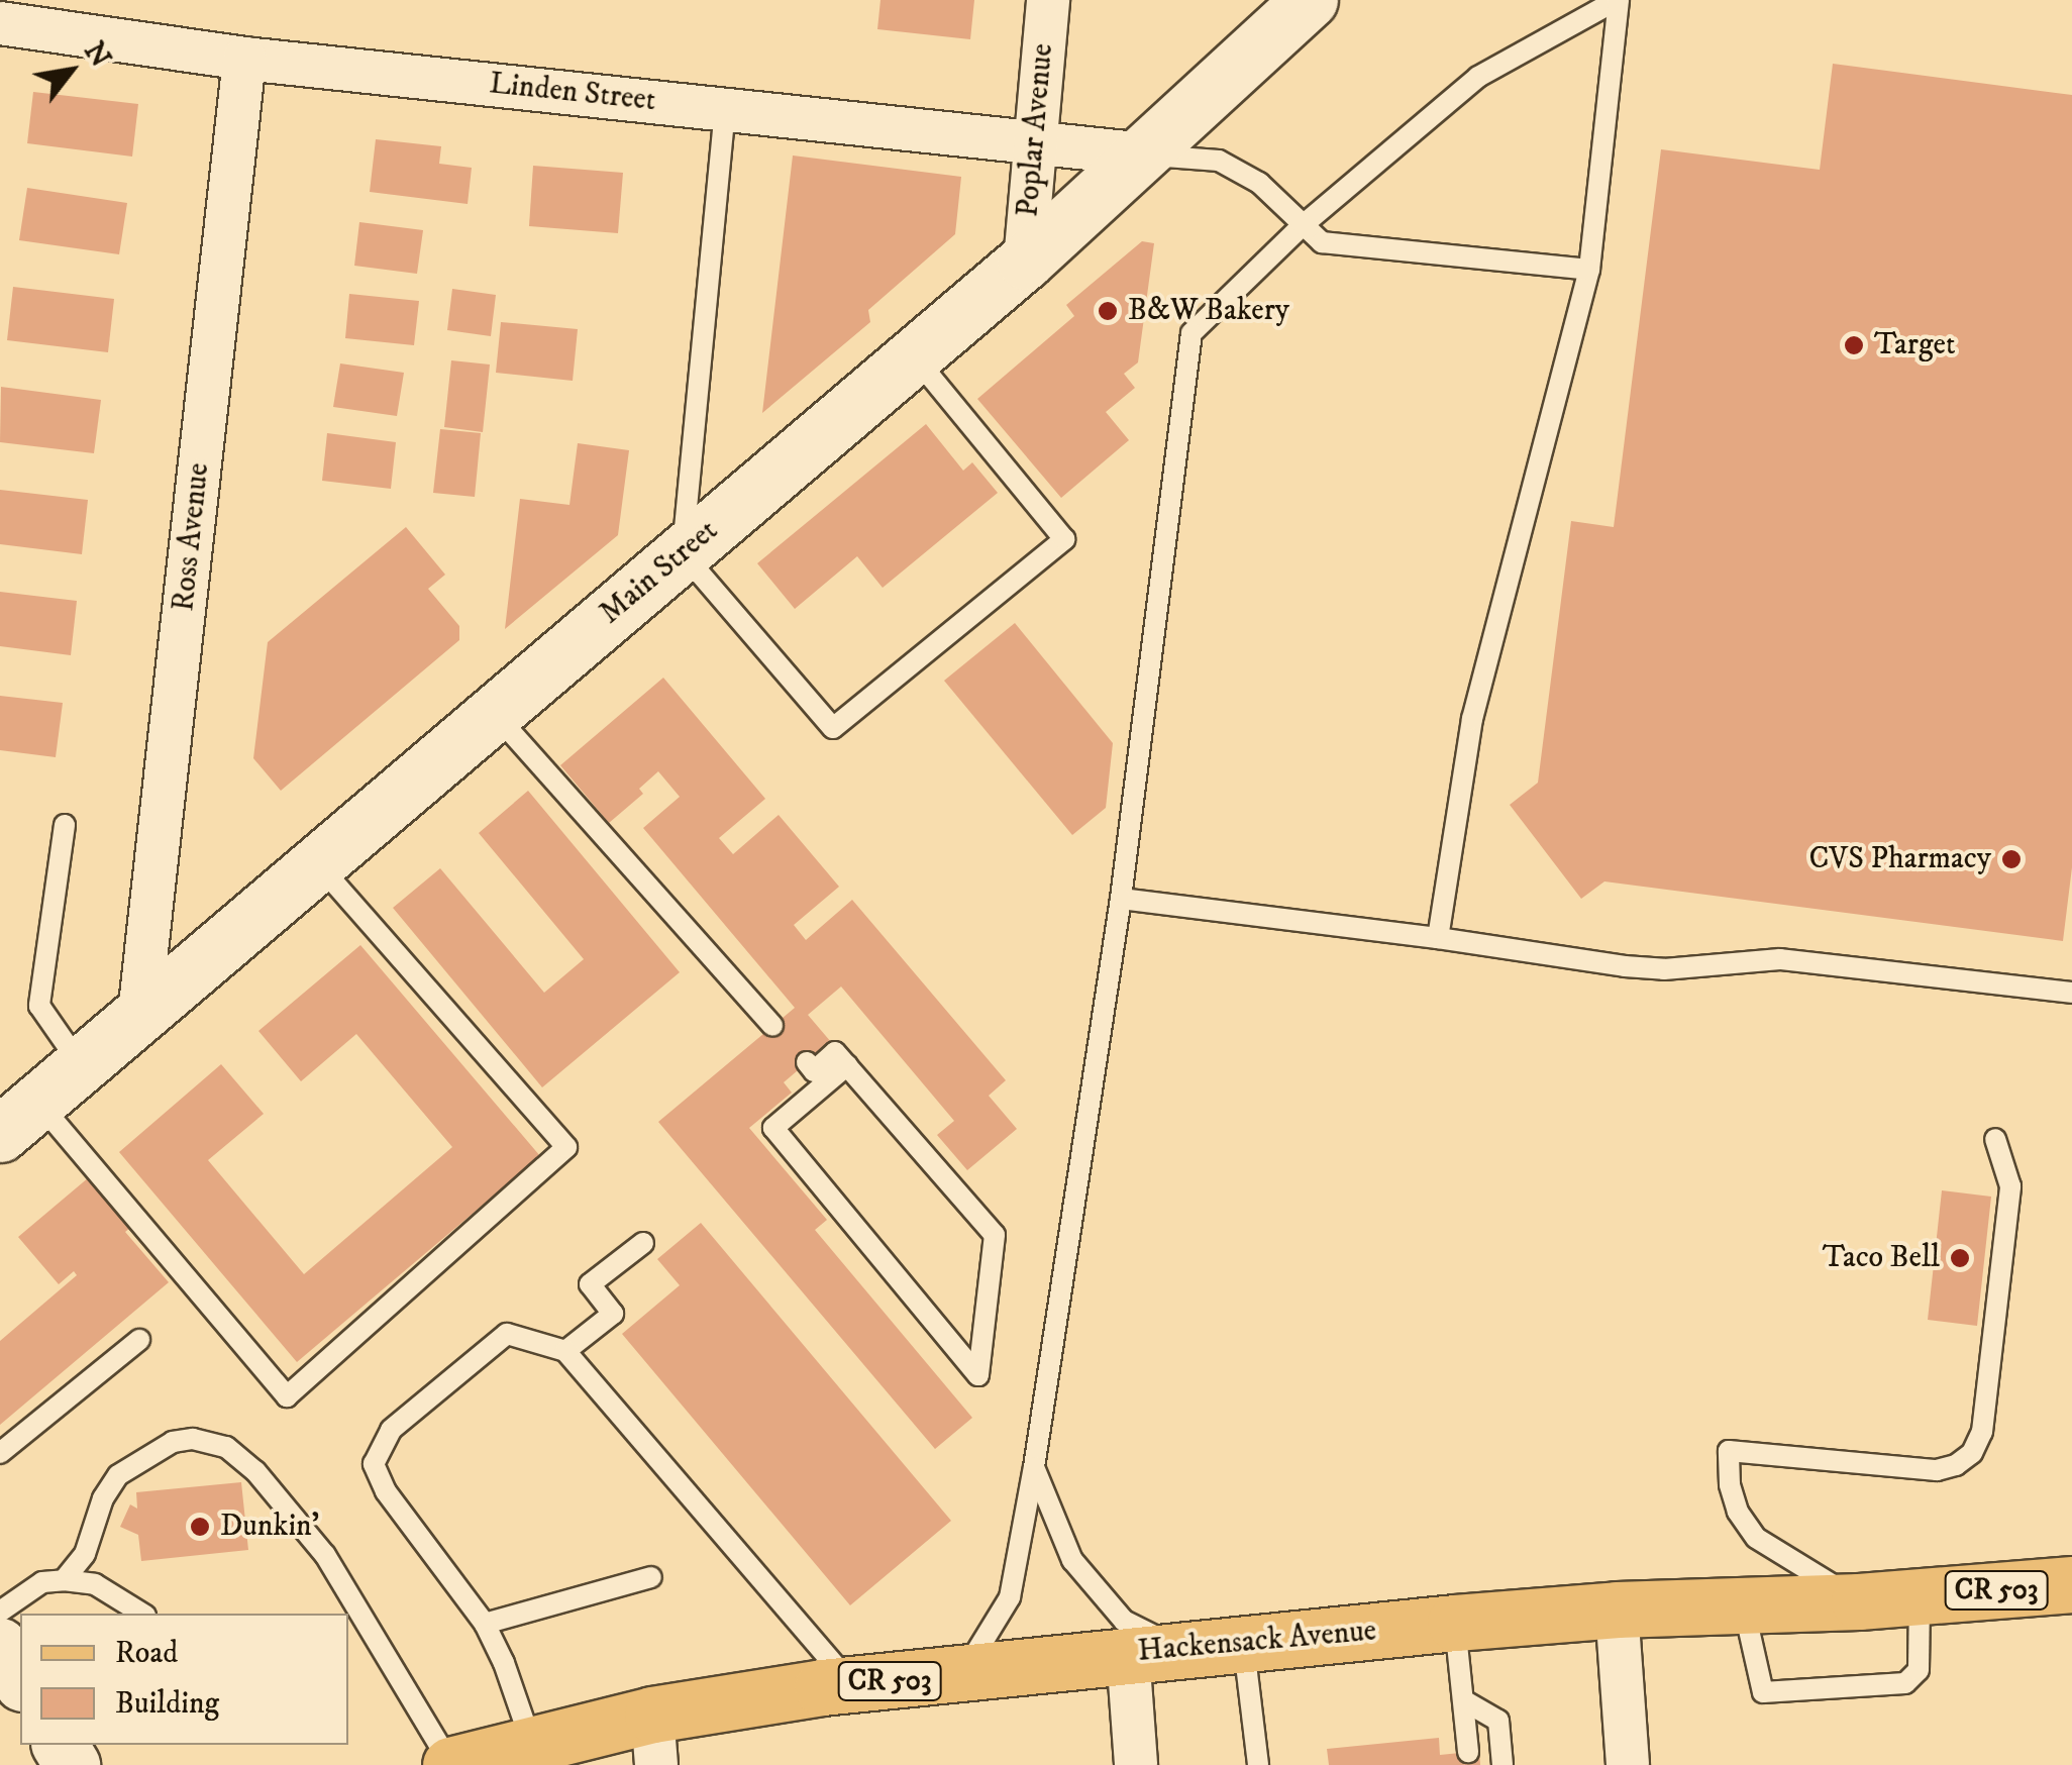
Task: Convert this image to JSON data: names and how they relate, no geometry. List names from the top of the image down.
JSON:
{
  "streets": {
    "main road": ["Main Street", "CR 503", "Hackensack Avenue"],
    "street": ["Linden Street", "Poplar Avenue", "Ross Avenue"]
  },
  "crossings": [
    ["Linden Street", "Poplar Avenue"],
    ["Linden Street", "Ross Avenue"],
    ["Linden Street", "Main Street"],
    ["Poplar Avenue", "Main Street"],
    ["Ross Avenue", "Main Street"]
  ],
  "places": [
    "B&W Bakery",
    "Target",
    "CVS Pharmacy",
    "Taco Bell",
    "Dunkin'"
  ],
  "legend": ["Road", "Building"],
  "north": "top right"
}
